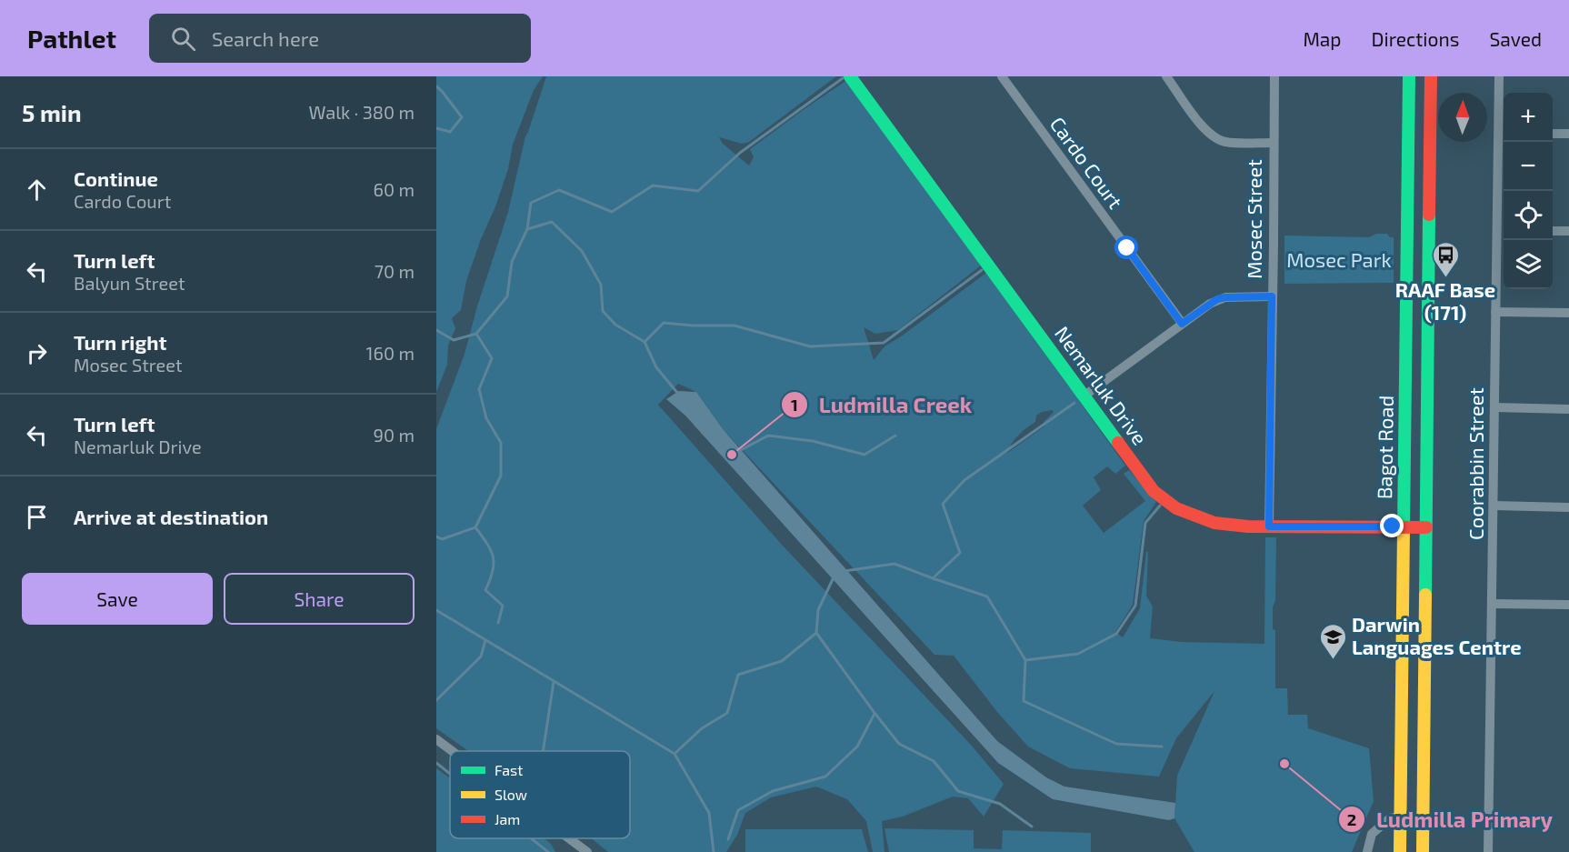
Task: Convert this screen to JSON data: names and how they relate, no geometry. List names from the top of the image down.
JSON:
{
  "streets": {
    "main road": ["Nemarluk Drive", "Bagot Road"],
    "street": ["Cardo Court", "Mosec Street", "Coorabbin Street"]
  },
  "crossings": [
    ["Mosec Street", "Nemarluk Drive"],
    ["Nemarluk Drive", "Bagot Road"]
  ],
  "parks": ["Mosec Park"],
  "places": {
    "bus stop": ["RAAF Base (171)"],
    "other": ["Ludmilla Creek", "Ludmilla Primary"],
    "school or university": ["Darwin Languages Centre"]
  },
  "legend": ["Fast", "Slow", "Jam"],
  "north": "top",
  "page": {
    "header": "Pathlet",
    "search": "Search here",
    "nav": ["Map", "Directions", "Saved"],
    "heading": ["5 min", "Walk · 380 m"],
    "map_buttons": ["+", "−"],
    "list": [
      ["Continue", "Cardo Court", "60 m"],
      ["Turn left", "Balyun Street", "70 m"],
      ["Turn right", "Mosec Street", "160 m"],
      ["Turn left", "Nemarluk Drive", "90 m"],
      "Arrive at destination"
    ],
    "buttons": ["Save", "Share"]
  }
}
